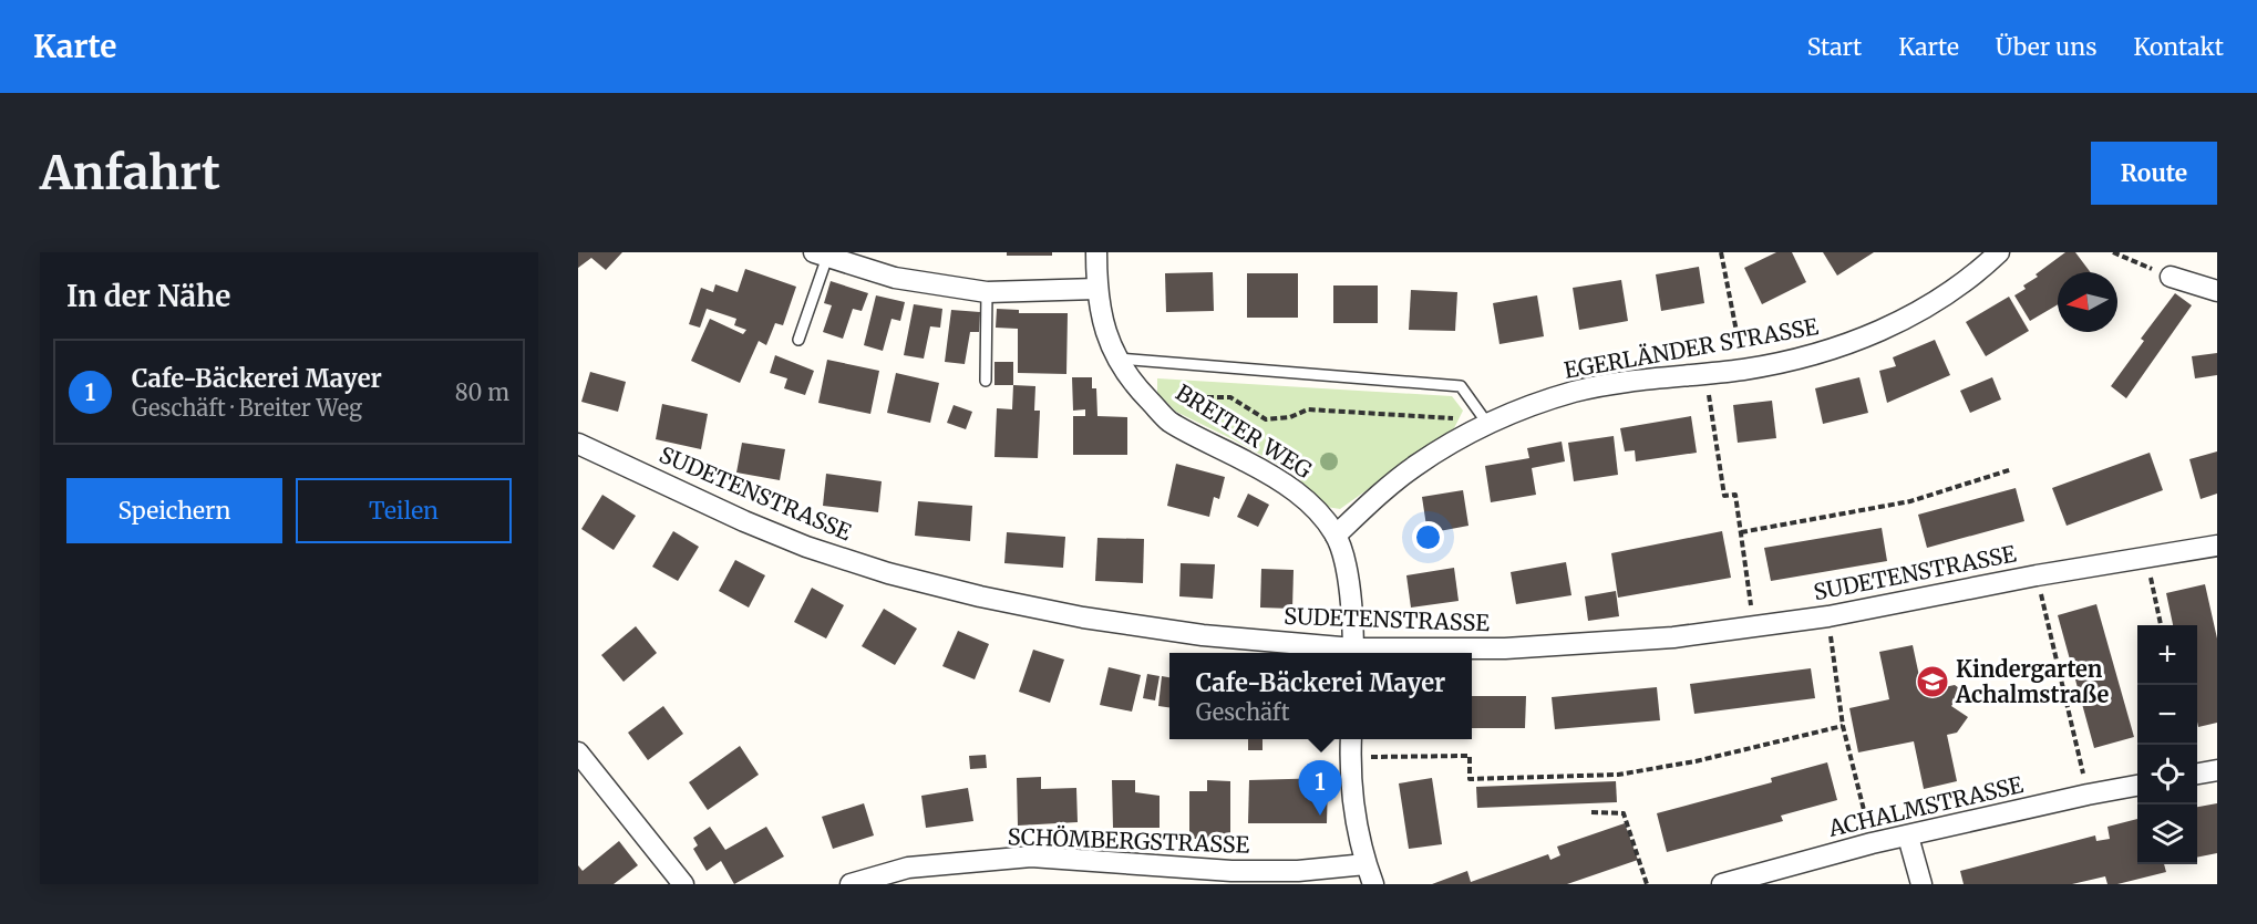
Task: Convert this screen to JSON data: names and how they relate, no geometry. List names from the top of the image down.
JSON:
{
  "streets": {
    "street": [
      "EGERLÄNDER STRASSE",
      "BREITER WEG",
      "SUDETENSTRASSE",
      "ACHALMSTRASSE",
      "SCHÖMBERGSTRASSE"
    ]
  },
  "crossings": [
    ["EGERLÄNDER STRASSE", "BREITER WEG"],
    ["BREITER WEG", "SUDETENSTRASSE"]
  ],
  "places": {
    "school or university": ["Kindergarten Achalmstraße"]
  },
  "north": "left",
  "page": {
    "header": "Karte",
    "nav": [
      "Start",
      "Karte",
      "Über uns",
      "Kontakt"
    ],
    "buttons": [
      "Route",
      ["Speichern", "Teilen"]
    ],
    "title": "Anfahrt",
    "heading": "In der Nähe",
    "list": [
      {
        "mark": "1",
        "name": "Cafe-Bäckerei Mayer",
        "note": "Geschäft · Breiter Weg",
        "value": "80 m"
      }
    ],
    "map_buttons": ["+", "−"],
    "popup": ["Cafe-Bäckerei Mayer", "Geschäft"],
    "pins": "1"
  }
}
